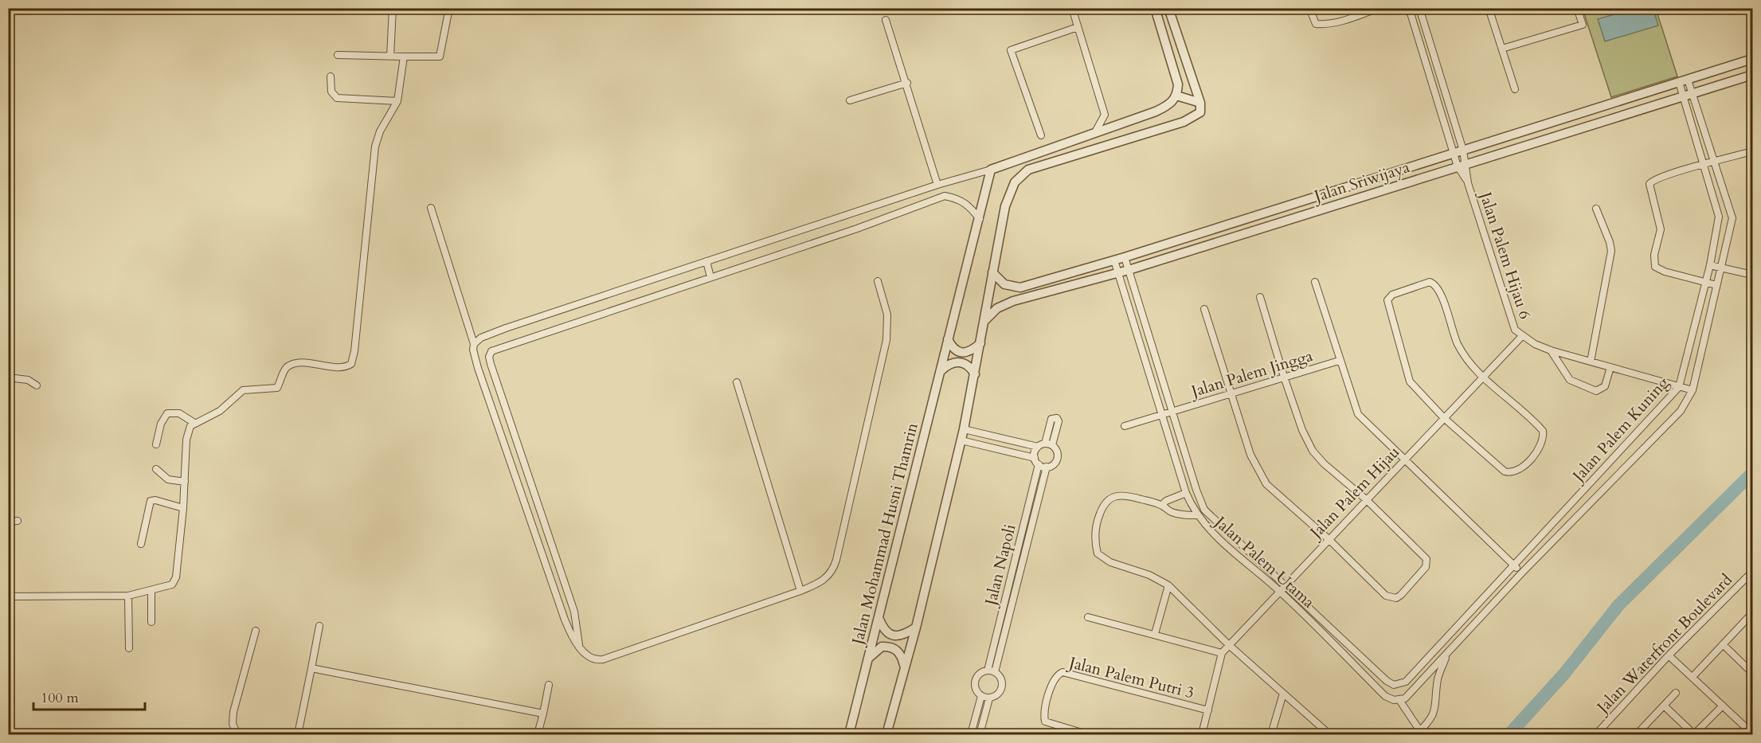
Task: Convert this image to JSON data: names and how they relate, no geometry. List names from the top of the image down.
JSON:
{
  "streets": {
    "street": [
      "Jalan Sriwijaya",
      "Jalan Palem Hijau 6",
      "Jalan Palem Jingga",
      "Jalan Palem Kuning",
      "Jalan Palem Hijau",
      "Jalan Mohammad Husni Thamrin",
      "Jalan Palem Utama",
      "Jalan Napoli",
      "Jalan Waterfront Boulevard",
      "Jalan Palem Putri 3"
    ]
  },
  "crossings": [
    ["Jalan Sriwijaya", "Jalan Palem Kuning"],
    ["Jalan Sriwijaya", "Jalan Palem Utama"],
    ["Jalan Palem Hijau 6", "Jalan Palem Hijau"],
    ["Jalan Palem Jingga", "Jalan Palem Utama"],
    ["Jalan Palem Kuning", "Jalan Palem Utama"],
    ["Jalan Palem Hijau", "Jalan Palem Utama"]
  ],
  "scale_bar": "100 m"
}
